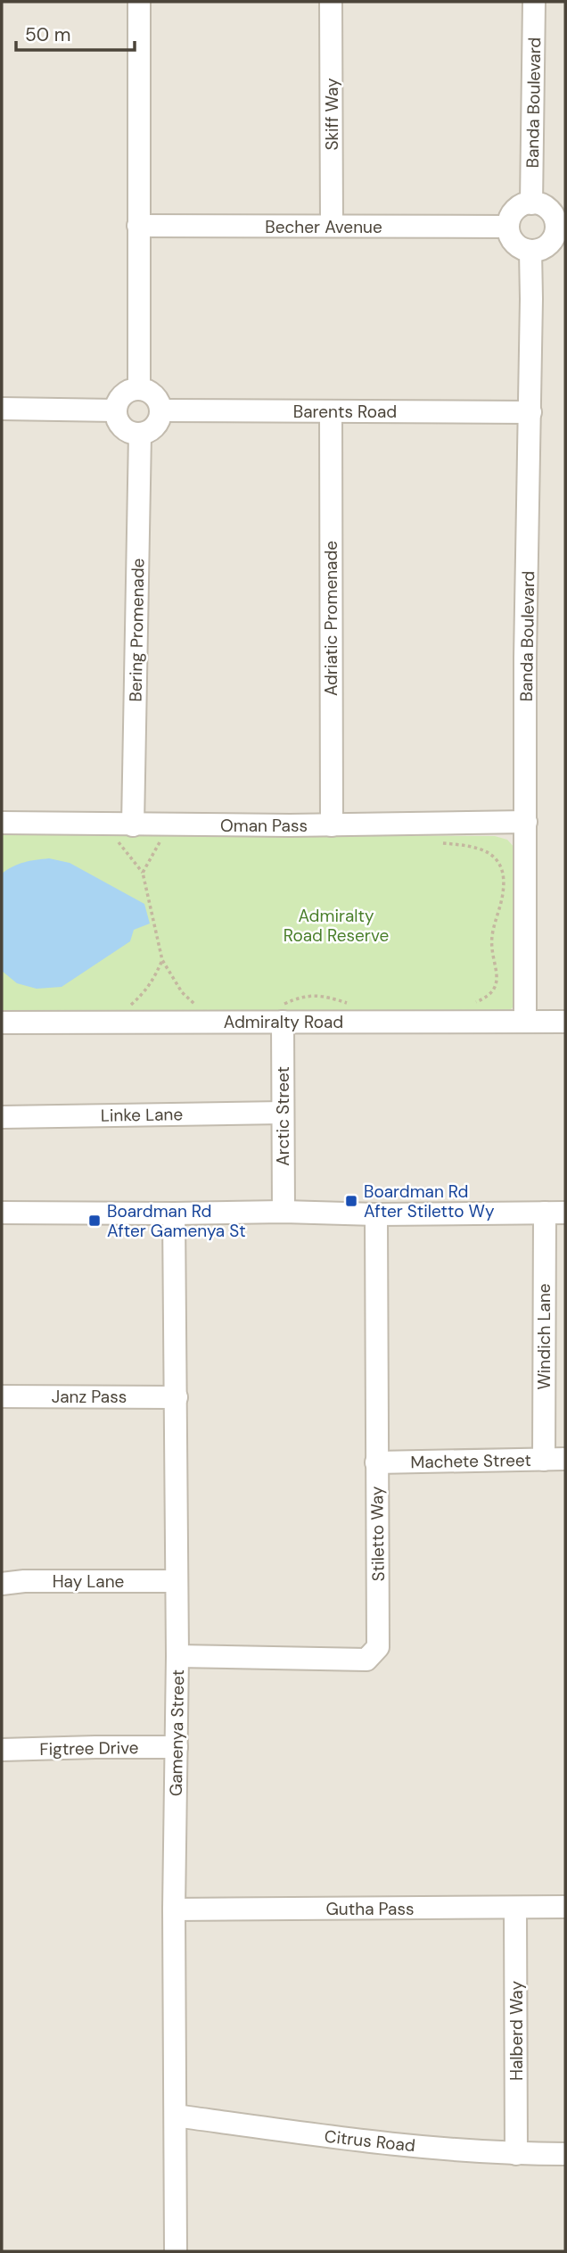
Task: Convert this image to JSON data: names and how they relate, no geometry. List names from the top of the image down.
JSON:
{
  "streets": {
    "street": [
      "Banda Boulevard",
      "Skiff Way",
      "Becher Avenue",
      "Barents Road",
      "Adriatic Promenade",
      "Bering Promenade",
      "Oman Pass",
      "Admiralty Road",
      "Linke Lane",
      "Arctic Street",
      "Windich Lane",
      "Janz Pass",
      "Machete Street",
      "Stiletto Way",
      "Hay Lane",
      "Gamenya Street",
      "Figtree Drive",
      "Gutha Pass",
      "Halberd Way",
      "Citrus Road"
    ]
  },
  "crossings": [
    ["Banda Boulevard", "Becher Avenue"],
    ["Banda Boulevard", "Barents Road"],
    ["Banda Boulevard", "Oman Pass"],
    ["Banda Boulevard", "Admiralty Road"],
    ["Skiff Way", "Becher Avenue"],
    ["Barents Road", "Adriatic Promenade"],
    ["Barents Road", "Bering Promenade"],
    ["Adriatic Promenade", "Oman Pass"],
    ["Bering Promenade", "Oman Pass"],
    ["Admiralty Road", "Arctic Street"],
    ["Linke Lane", "Arctic Street"],
    ["Windich Lane", "Machete Street"],
    ["Janz Pass", "Gamenya Street"],
    ["Machete Street", "Stiletto Way"],
    ["Stiletto Way", "Gamenya Street"],
    ["Hay Lane", "Gamenya Street"],
    ["Gamenya Street", "Figtree Drive"],
    ["Gamenya Street", "Gutha Pass"],
    ["Gamenya Street", "Citrus Road"],
    ["Gutha Pass", "Halberd Way"],
    ["Halberd Way", "Citrus Road"]
  ],
  "parks": ["Admiralty Road Reserve"],
  "places": {
    "transit": ["Boardman Rd After Stiletto Wy", "Boardman Rd After Gamenya St"]
  },
  "scale_bar": "50 m"
}
